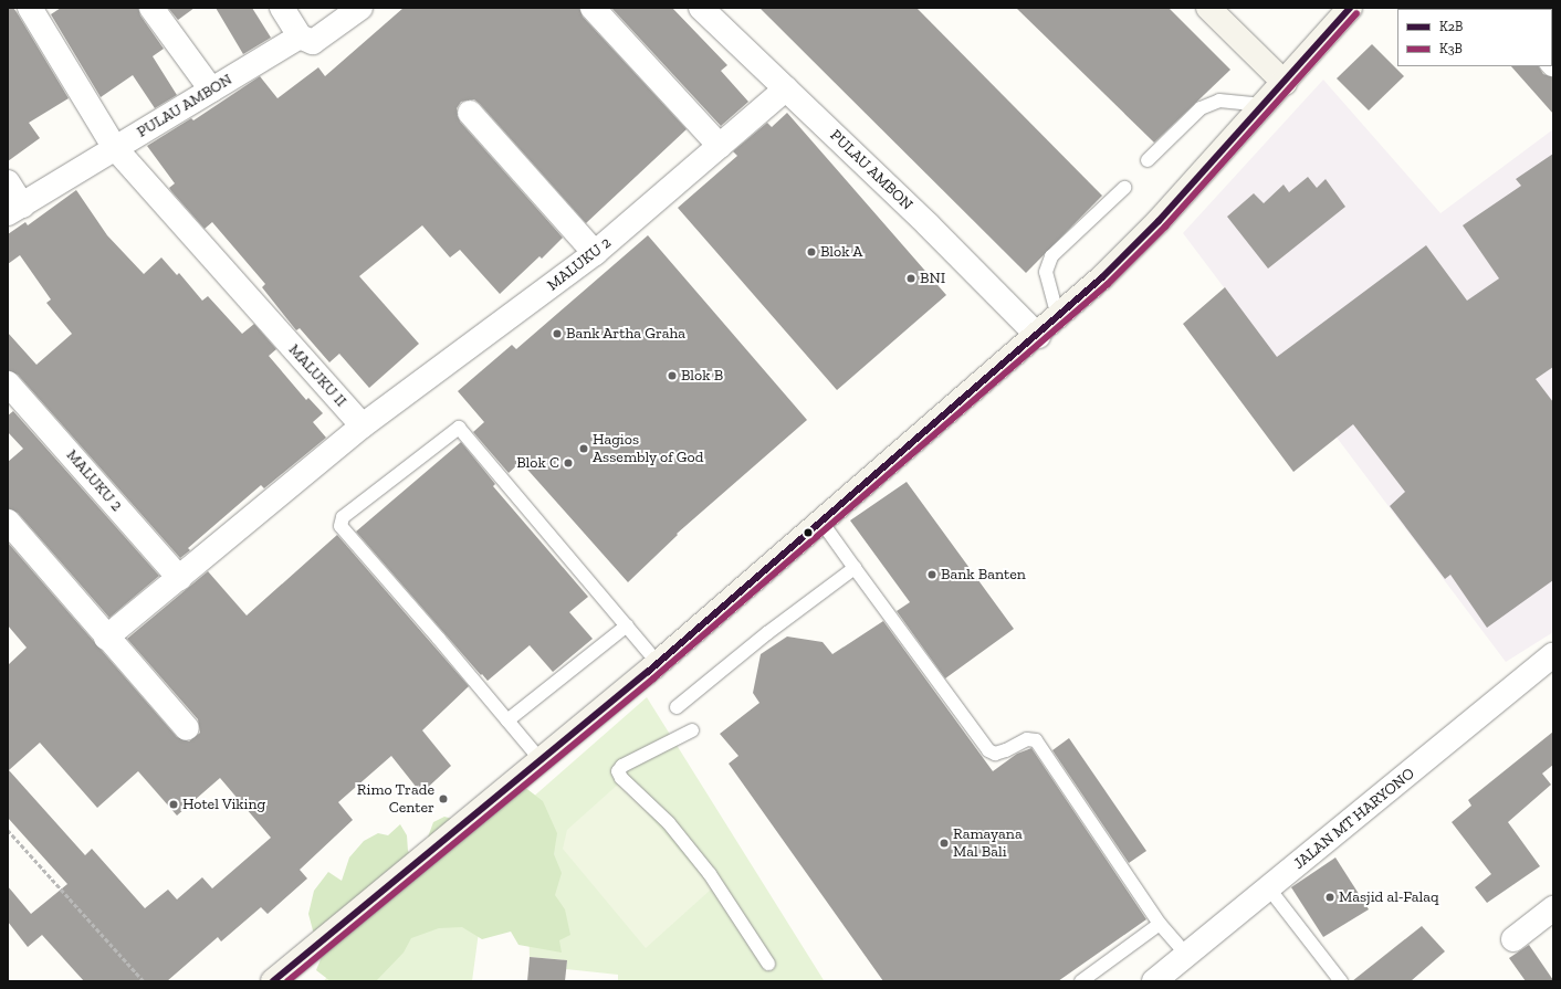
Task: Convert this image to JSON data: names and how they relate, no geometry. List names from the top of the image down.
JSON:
{
  "streets": {
    "street": [
      "PULAU AMBON",
      "MALUKU 2",
      "MALUKU II",
      "JALAN MT HARYONO"
    ]
  },
  "crossings": [
    ["PULAU AMBON", "MALUKU 2"],
    ["PULAU AMBON", "MALUKU II"],
    ["MALUKU 2", "MALUKU II"]
  ],
  "places": [
    "Blok A",
    "BNI",
    "Bank Artha Graha",
    "Blok B",
    "Hagios Assembly of God",
    "Blok C",
    "Bank Banten",
    "Rimo Trade Center",
    "Hotel Viking",
    "Ramayana Mal Bali",
    "Masjid al-Falaq"
  ],
  "lines": ["transit line K2B", "transit line K3B"],
  "legend": ["K2B", "K3B"]
}
